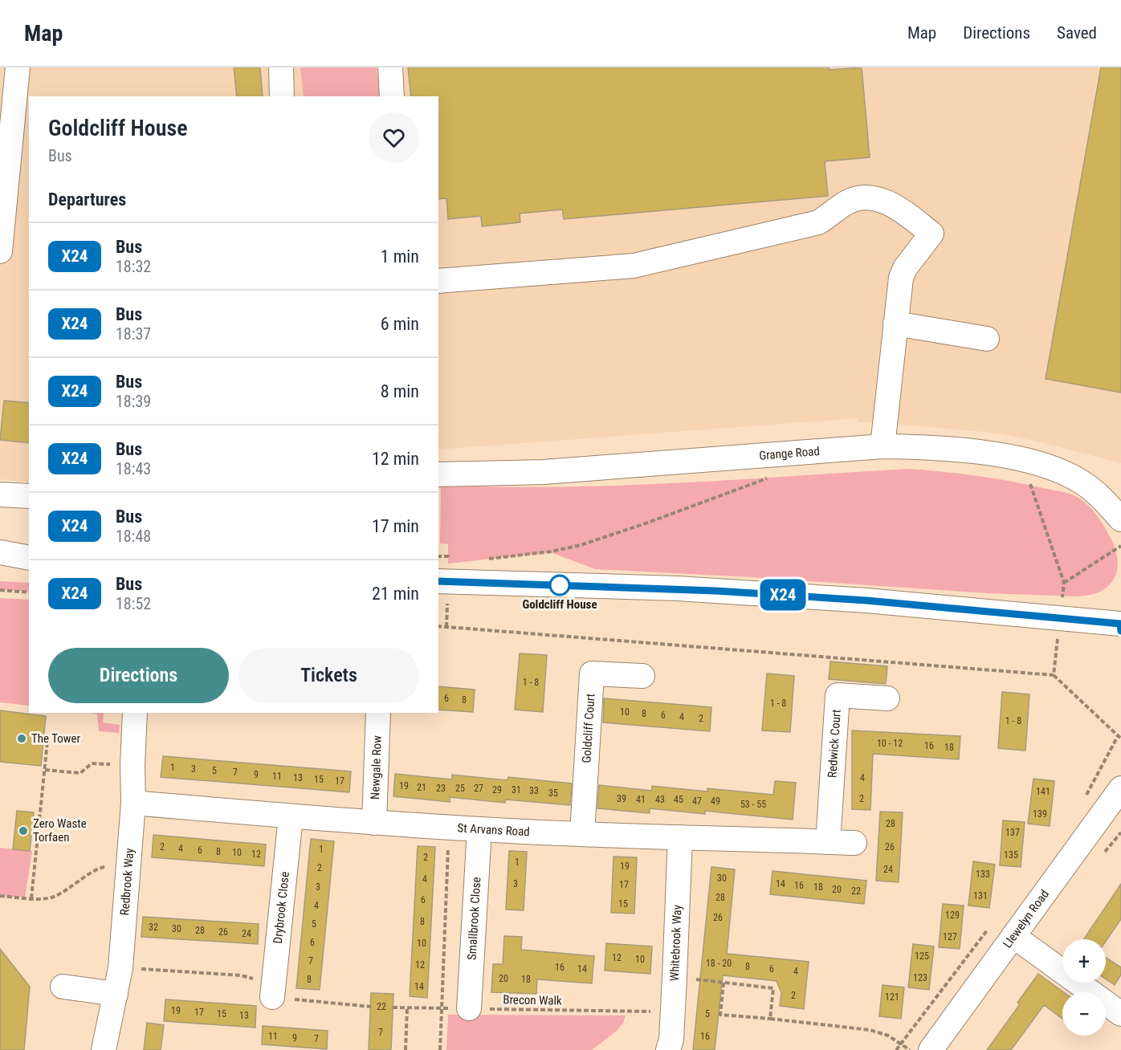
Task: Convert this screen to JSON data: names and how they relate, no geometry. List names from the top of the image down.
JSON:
{
  "streets": {
    "street": [
      "Grange Road",
      "Goldcliff Court",
      "Redwick Court",
      "Newgale Row",
      "St Arvans Road",
      "Redbrook Way",
      "Drybrook Close",
      "Smallbrook Close",
      "Llewelyn Road",
      "Whitebrook Way"
    ],
    "path": ["Brecon Walk"]
  },
  "crossings": [
    ["Goldcliff Court", "St Arvans Road"],
    ["Redwick Court", "St Arvans Road"],
    ["Newgale Row", "St Arvans Road"],
    ["St Arvans Road", "Redbrook Way"],
    ["St Arvans Road", "Drybrook Close"],
    ["St Arvans Road", "Smallbrook Close"],
    ["St Arvans Road", "Whitebrook Way"],
    ["Smallbrook Close", "Brecon Walk"],
    ["Whitebrook Way", "Brecon Walk"]
  ],
  "places": ["Goldcliff House", "The Tower", "Zero Waste Torfaen"],
  "lines": ["bus line X24"],
  "house_numbers": [
    "1 - 8",
    "6",
    "8",
    "1 - 8",
    "10",
    "8",
    "6",
    "4",
    "2",
    "1 - 8",
    "10 - 12",
    "16",
    "18",
    "1",
    "3",
    "5",
    "7",
    "9",
    "11",
    "13",
    "4",
    "15",
    "17",
    "19",
    "21",
    "23",
    "25",
    "27",
    "29",
    "31",
    "33",
    "141",
    "35",
    "39",
    "2",
    "41",
    "43",
    "45",
    "47",
    "49",
    "53 - 55",
    "139",
    "28",
    "137",
    "2",
    "26",
    "4",
    "1",
    "6",
    "8",
    "10",
    "12",
    "135",
    "2",
    "1",
    "19",
    "2",
    "24",
    "133",
    "30",
    "4",
    "3",
    "14",
    "17",
    "16",
    "3",
    "18",
    "20",
    "22",
    "131",
    "28",
    "6",
    "15",
    "4",
    "129",
    "26",
    "8",
    "5",
    "32",
    "30",
    "28",
    "26",
    "24",
    "127",
    "6",
    "10",
    "125",
    "12",
    "10",
    "7",
    "18 - 20",
    "12",
    "8",
    "16",
    "14",
    "6",
    "4",
    "123",
    "20",
    "8",
    "18",
    "14",
    "2",
    "121",
    "22",
    "19",
    "17",
    "15",
    "5",
    "13",
    "7",
    "11",
    "16",
    "9",
    "7"
  ],
  "page": {
    "header": "Map",
    "nav": ["Map", "Directions", "Saved"],
    "on_map": "X24",
    "heading": [
      ["Goldcliff House", "Bus"],
      "Departures"
    ],
    "list": [
      {
        "mark": "X24",
        "name": "Bus",
        "note": "18:32",
        "value": "1 min"
      },
      {
        "mark": "X24",
        "name": "Bus",
        "note": "18:37",
        "value": "6 min"
      },
      {
        "mark": "X24",
        "name": "Bus",
        "note": "18:39",
        "value": "8 min"
      },
      {
        "mark": "X24",
        "name": "Bus",
        "note": "18:43",
        "value": "12 min"
      },
      {
        "mark": "X24",
        "name": "Bus",
        "note": "18:48",
        "value": "17 min"
      },
      {
        "mark": "X24",
        "name": "Bus",
        "note": "18:52",
        "value": "21 min"
      }
    ],
    "buttons": ["Directions", "Tickets"],
    "map_buttons": ["+", "−"]
  }
}
